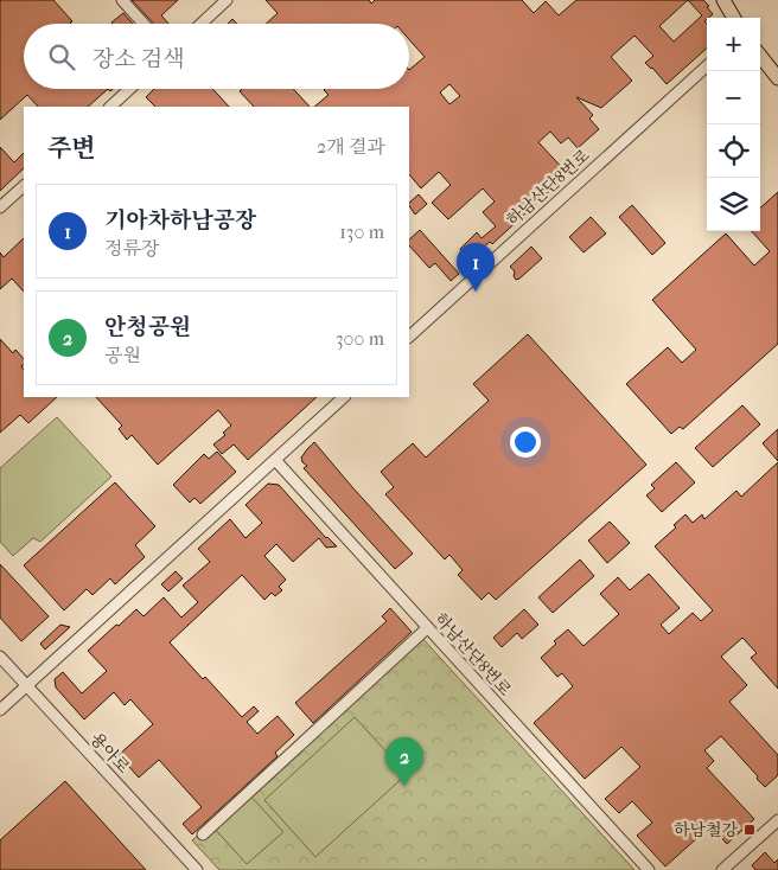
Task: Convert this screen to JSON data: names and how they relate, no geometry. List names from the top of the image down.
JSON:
{
  "streets": {
    "street": ["하남산단8번로", "용아로"]
  },
  "places": {
    "transit": ["하남철강"]
  },
  "page": {
    "map_buttons": ["+", "−"],
    "search": "장소 검색",
    "heading": ["주변", "2개 결과"],
    "list": [
      {
        "mark": "1",
        "name": "기아차하남공장",
        "note": "정류장",
        "value": "130 m"
      },
      {
        "mark": "2",
        "name": "안청공원",
        "note": "공원",
        "value": "300 m"
      }
    ],
    "pins": ["1", "2"]
  }
}
